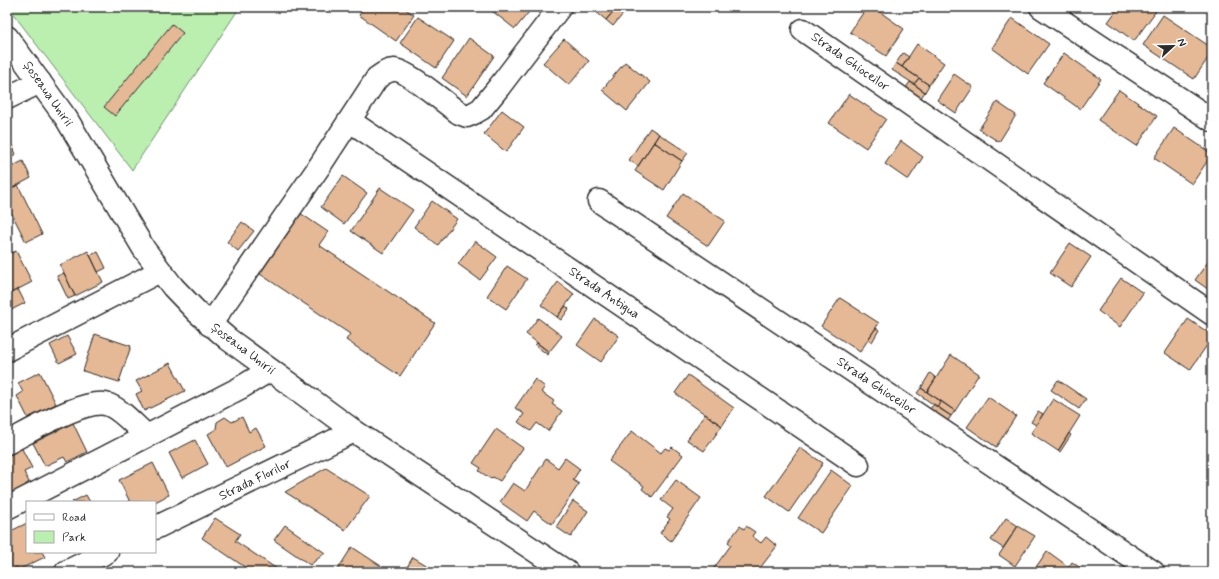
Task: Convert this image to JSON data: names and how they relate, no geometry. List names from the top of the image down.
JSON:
{
  "streets": {
    "street": [
      "Strada Ghioceilor",
      "Șoseaua Unirii",
      "Strada Antigua",
      "Strada Florilor"
    ]
  },
  "crossings": [
    ["Șoseaua Unirii", "Strada Florilor"]
  ],
  "legend": ["Road", "Park"],
  "north": "right"
}
